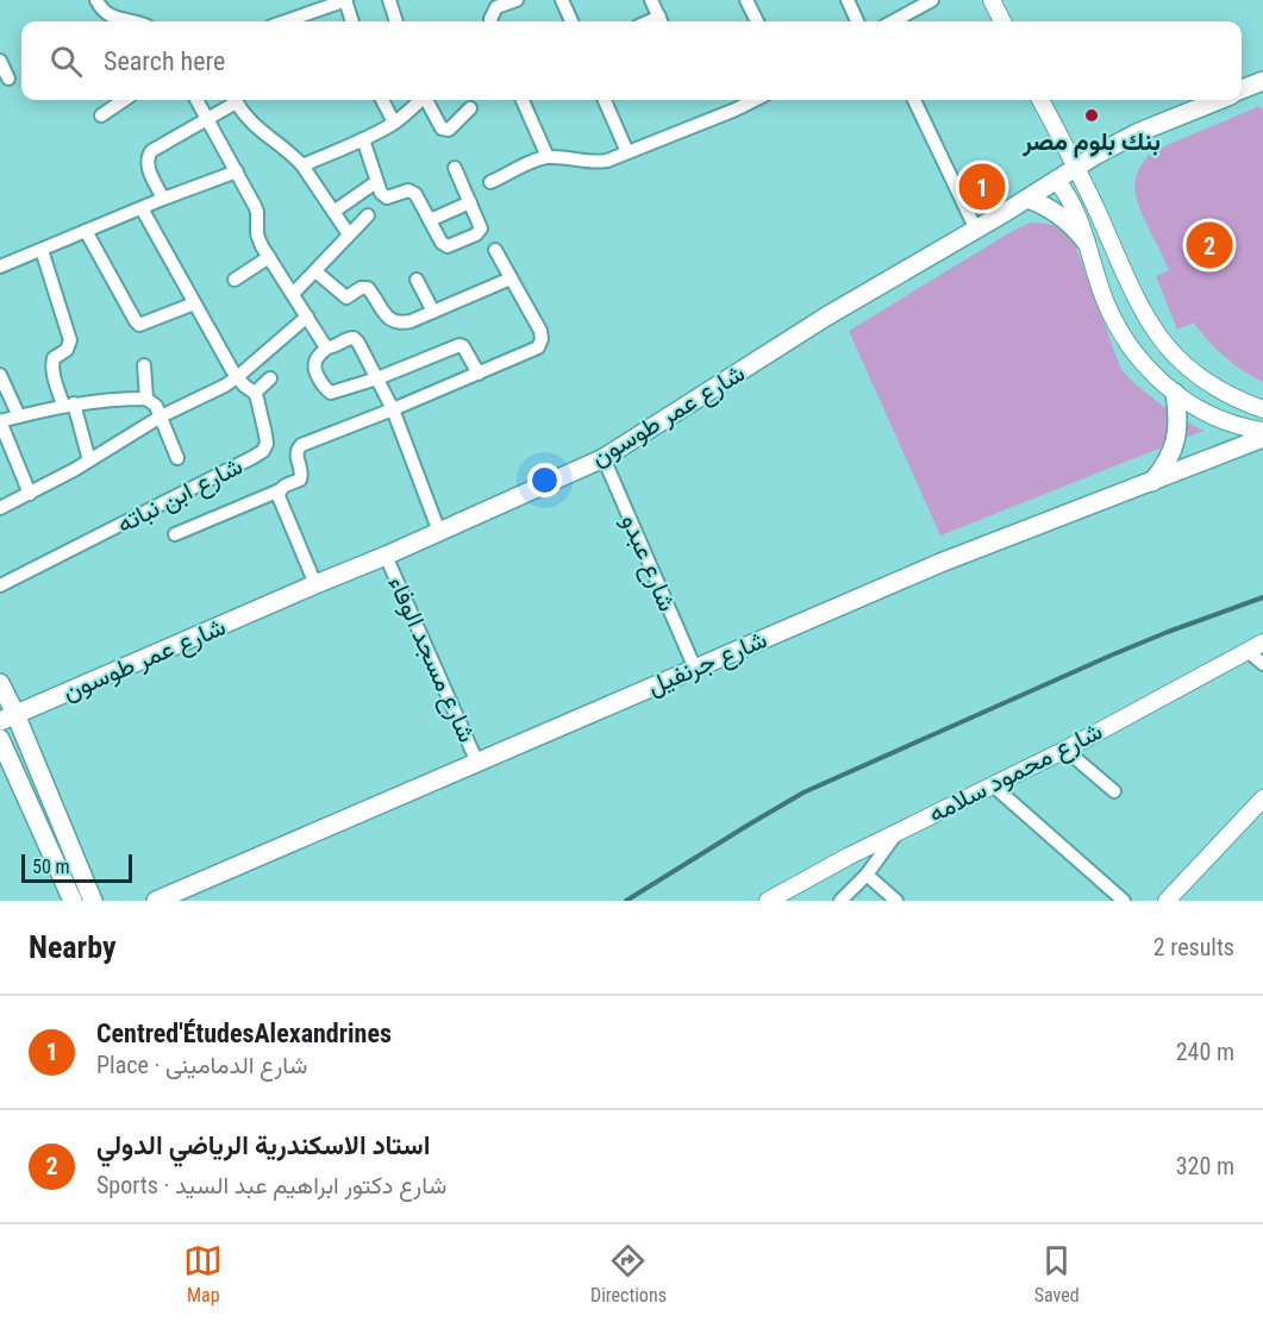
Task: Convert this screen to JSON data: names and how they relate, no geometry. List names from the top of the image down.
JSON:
{
  "streets": {
    "main road": ["شارع عمر طوسون", "شارع جرنفيل"],
    "street": [
      "شارع ابن نباته",
      "شارع عبدو",
      "شارع مسجد الوفاء",
      "شارع محمود سلامه"
    ]
  },
  "crossings": [
    ["شارع عمر طوسون", "شارع عبدو"],
    ["شارع عمر طوسون", "شارع مسجد الوفاء"],
    ["شارع عبدو", "شارع جرنفيل"],
    ["شارع مسجد الوفاء", "شارع جرنفيل"]
  ],
  "places": ["بنك بلوم مصر"],
  "scale_bar": "50 m",
  "page": {
    "search": "Search here",
    "pins": ["1", "2"],
    "scale": "50 m",
    "heading": ["Nearby", "2 results"],
    "list": [
      {
        "mark": "1",
        "name": "Centred'ÉtudesAlexandrines",
        "note": "Place · شارع الدمامينى",
        "value": "240 m"
      },
      {
        "mark": "2",
        "name": "استاد الاسكندرية الرياضي الدولي",
        "note": "Sports · شارع دكتور ابراهيم عبد السيد",
        "value": "320 m"
      }
    ],
    "nav": ["Map", "Directions", "Saved"]
  }
}
